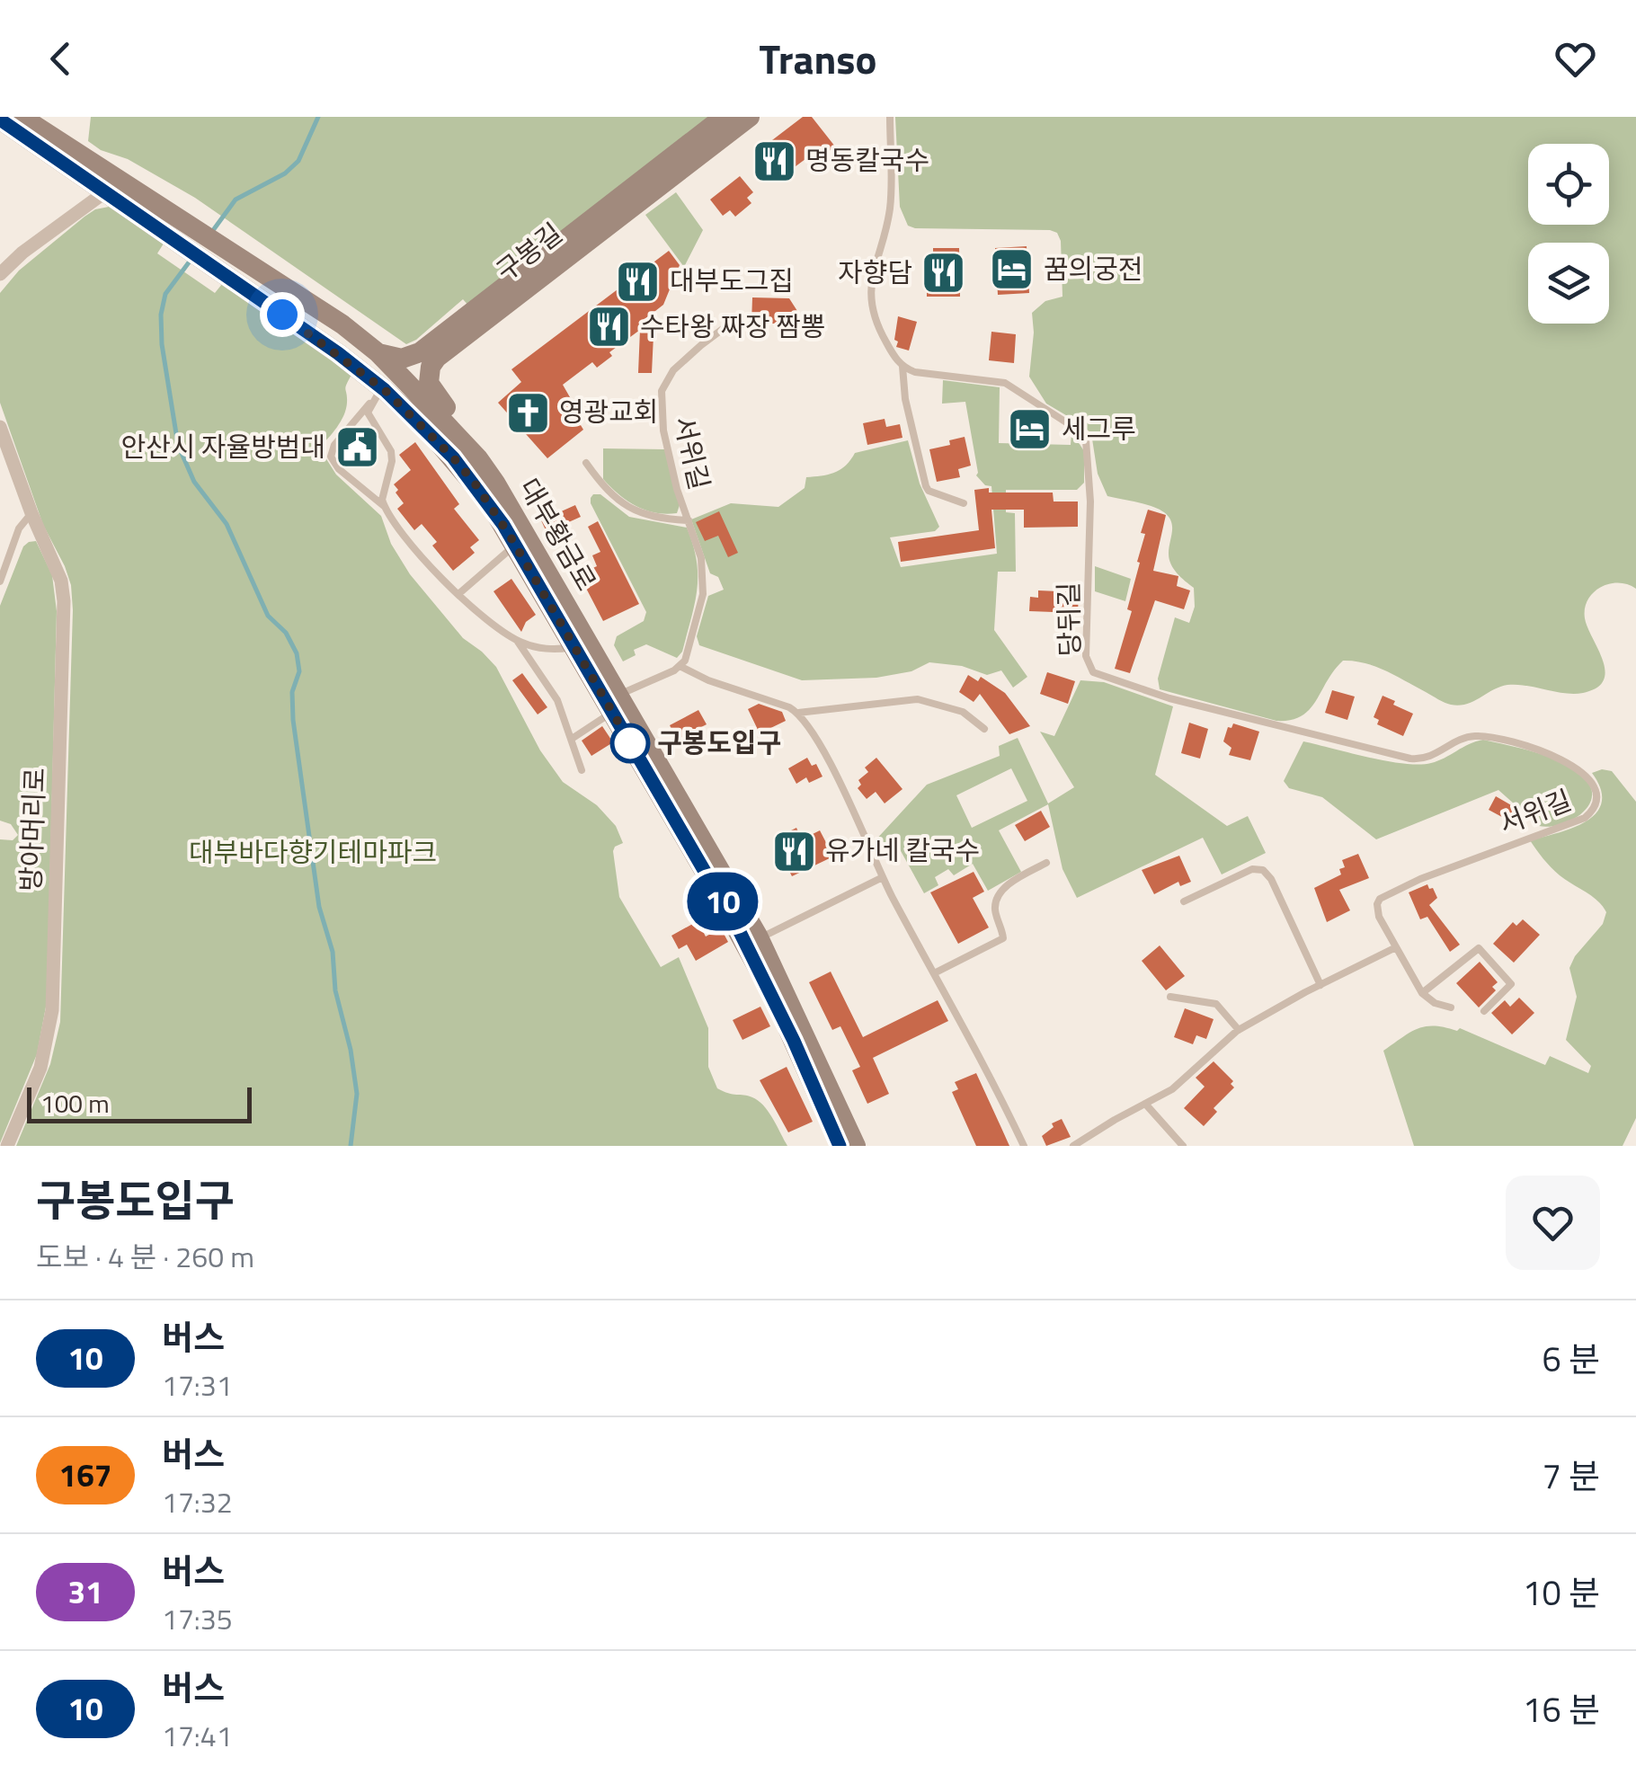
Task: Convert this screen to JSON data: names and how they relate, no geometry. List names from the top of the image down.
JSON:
{
  "streets": {
    "main road": ["구봉길", "대부황금로"],
    "street": ["방아머리로"],
    "lane": ["서위길", "당뒤길"]
  },
  "crossings": [
    ["구봉길", "대부황금로"],
    ["서위길", "당뒤길"]
  ],
  "parks": ["대부바다향기테마파크"],
  "places": {
    "restaurant": [
      "명동칼국수",
      "자향담",
      "대부도그집",
      "수타왕 짜장 짬뽕",
      "유가네 칼국수"
    ],
    "hotel": ["꿈의궁전", "세그루"],
    "church": ["영광교회"],
    "public building": ["안산시 자율방범대"],
    "other": ["구봉도입구"]
  },
  "lines": ["bus line 10"],
  "scale_bar": "100 m",
  "page": {
    "header": "Transo",
    "on_map": "10",
    "scale": "100 m",
    "heading": ["구봉도입구", "도보 · 4 분 · 260 m"],
    "list": [
      {
        "mark": "10",
        "name": "버스",
        "note": "17:31",
        "value": "6 분"
      },
      {
        "mark": "167",
        "name": "버스",
        "note": "17:32",
        "value": "7 분"
      },
      {
        "mark": "31",
        "name": "버스",
        "note": "17:35",
        "value": "10 분"
      },
      {
        "mark": "10",
        "name": "버스",
        "note": "17:41",
        "value": "16 분"
      }
    ]
  }
}
